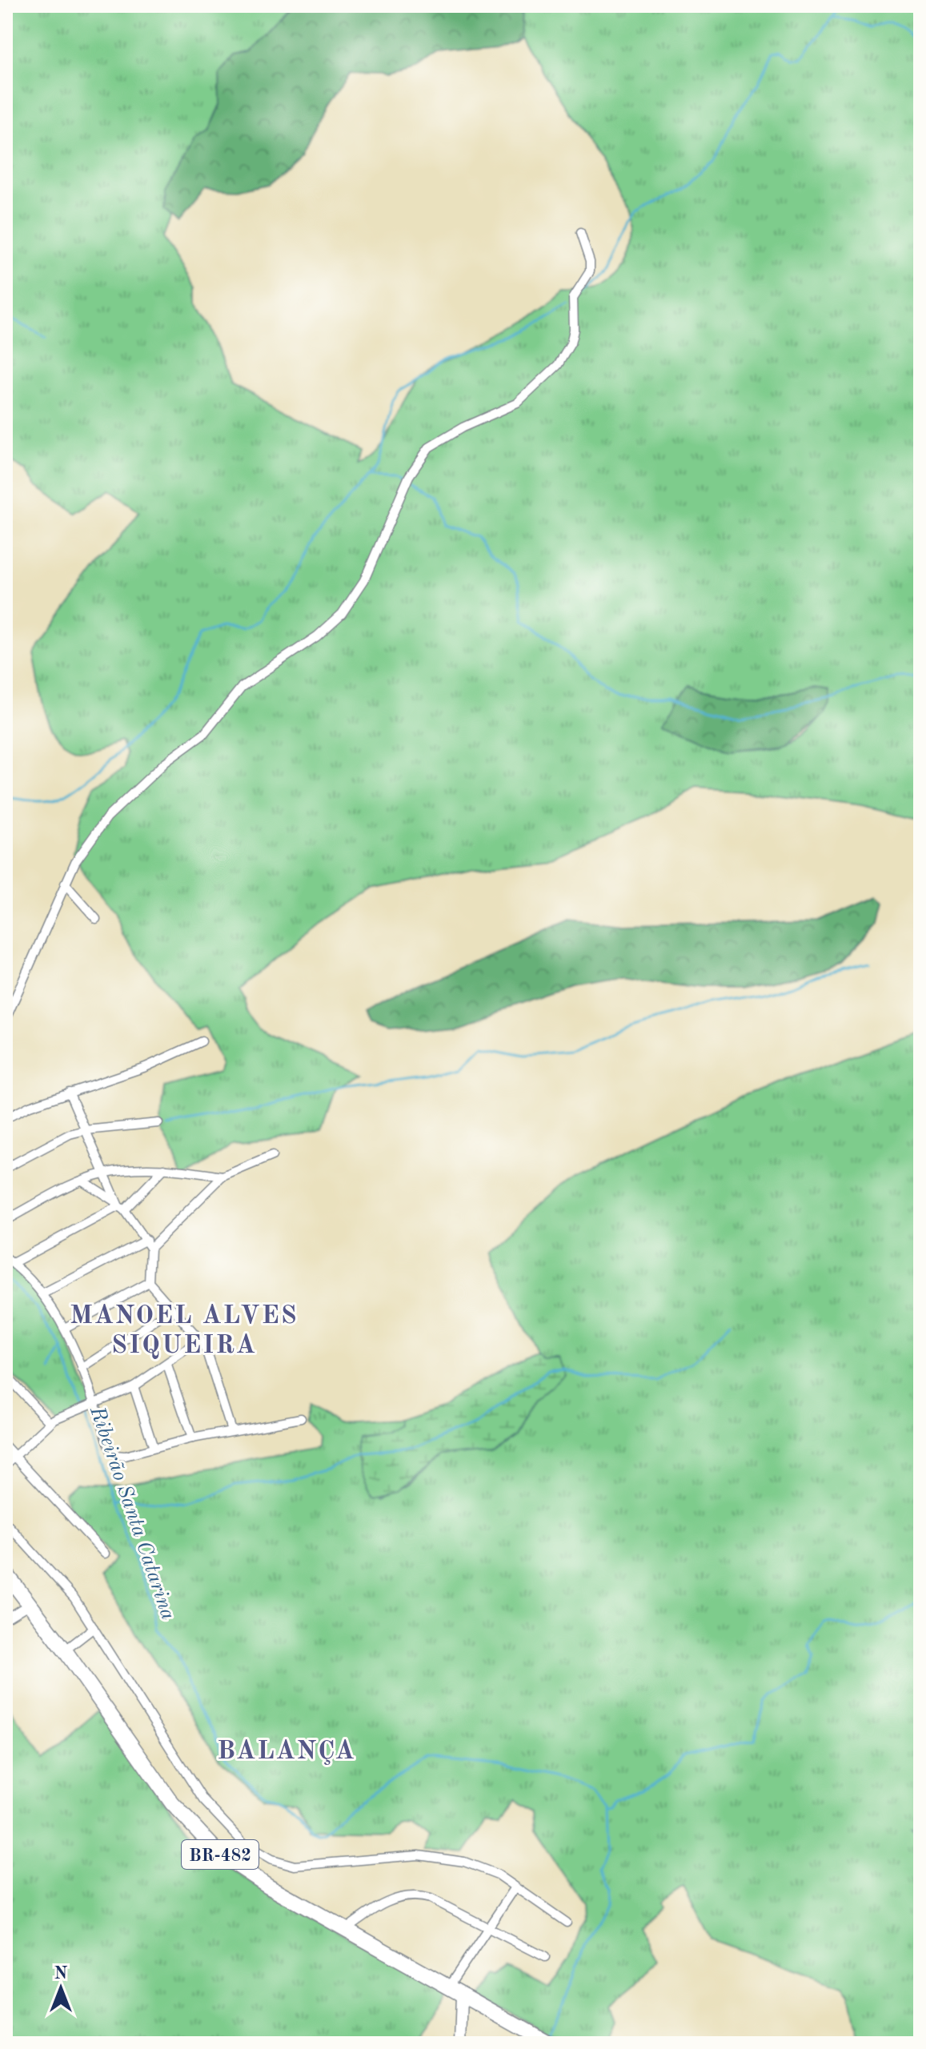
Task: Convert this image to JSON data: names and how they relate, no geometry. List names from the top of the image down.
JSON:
{
  "streets": {
    "highway": ["BR-482"]
  },
  "districts": ["MANOEL ALVES SIQUEIRA", "BALANÇA"],
  "water": ["Ribeirão Santa Catarina"],
  "north": "top"
}
